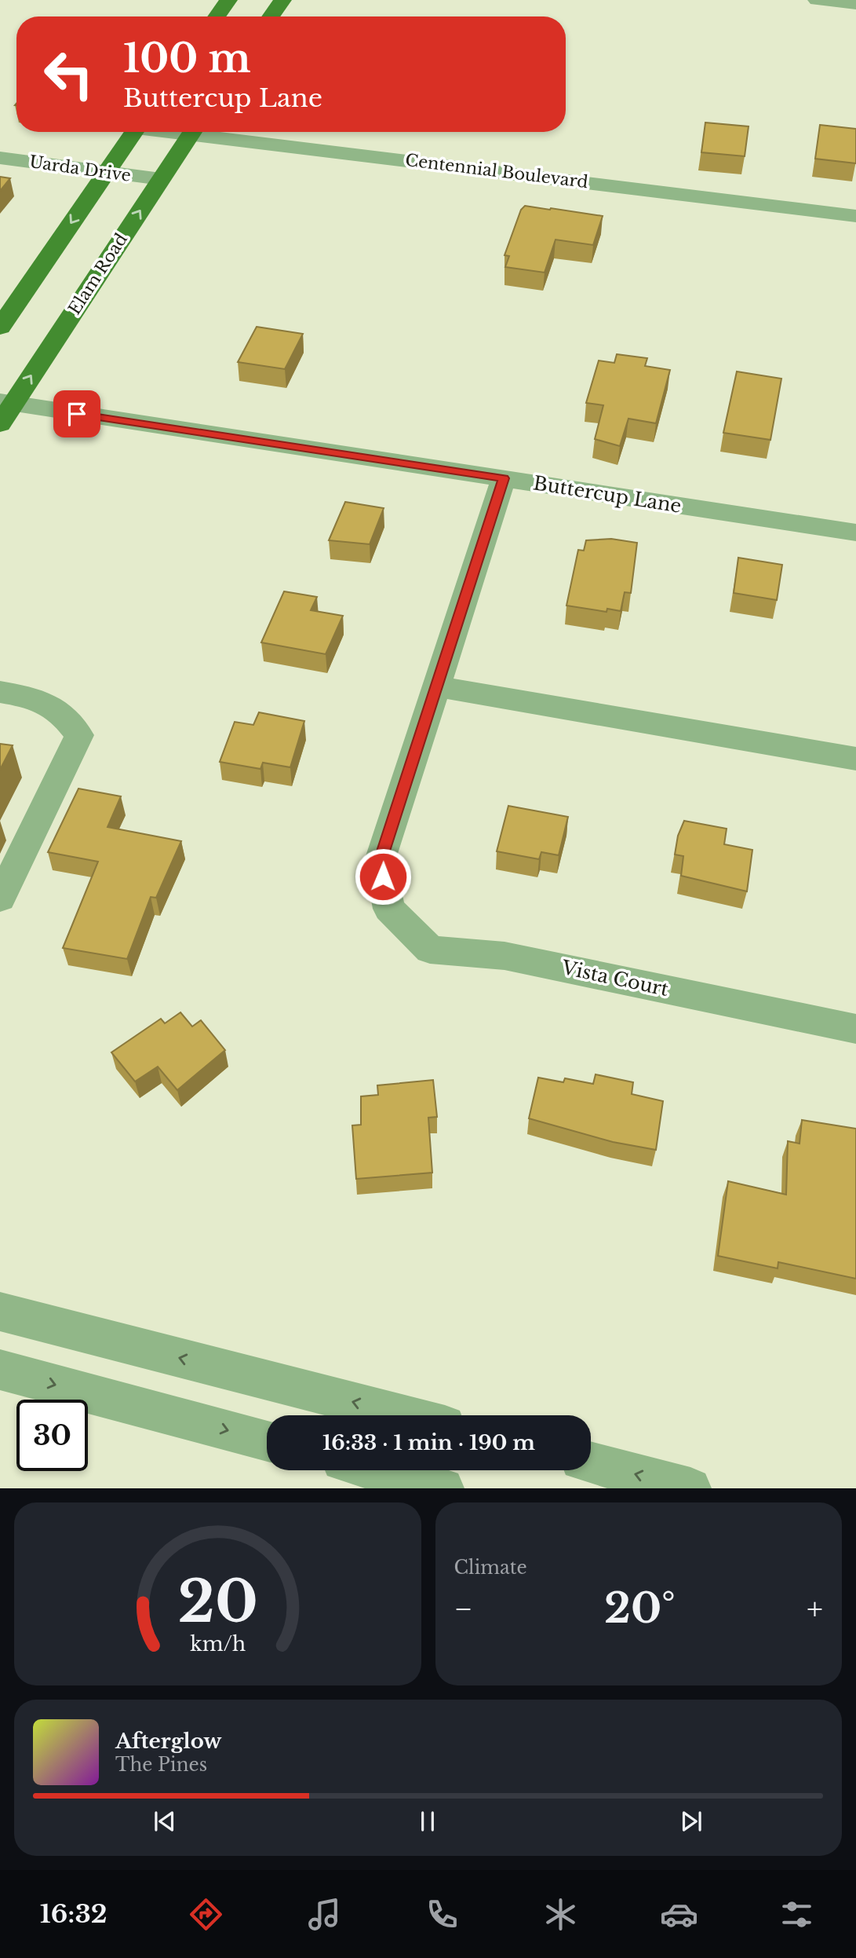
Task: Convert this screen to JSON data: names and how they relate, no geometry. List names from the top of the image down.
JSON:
{
  "streets": {
    "main road": ["Elam Road"],
    "street": [
      "Uarda Drive",
      "Centennial Boulevard",
      "Buttercup Lane",
      "Vista Court"
    ]
  },
  "crossings": [
    ["Uarda Drive", "Elam Road"],
    ["Elam Road", "Buttercup Lane"]
  ],
  "page": {
    "turn": ["100 m", "Buttercup Lane"],
    "limit": "30",
    "trip": "16:33 · 1 min · 190 m",
    "tile": "Climate",
    "heat": ["−", "20°", "+"],
    "song": ["Afterglow", "The Pines"],
    "tabs": "16:32",
    "gauge": ["20", "km/h"]
  }
}
